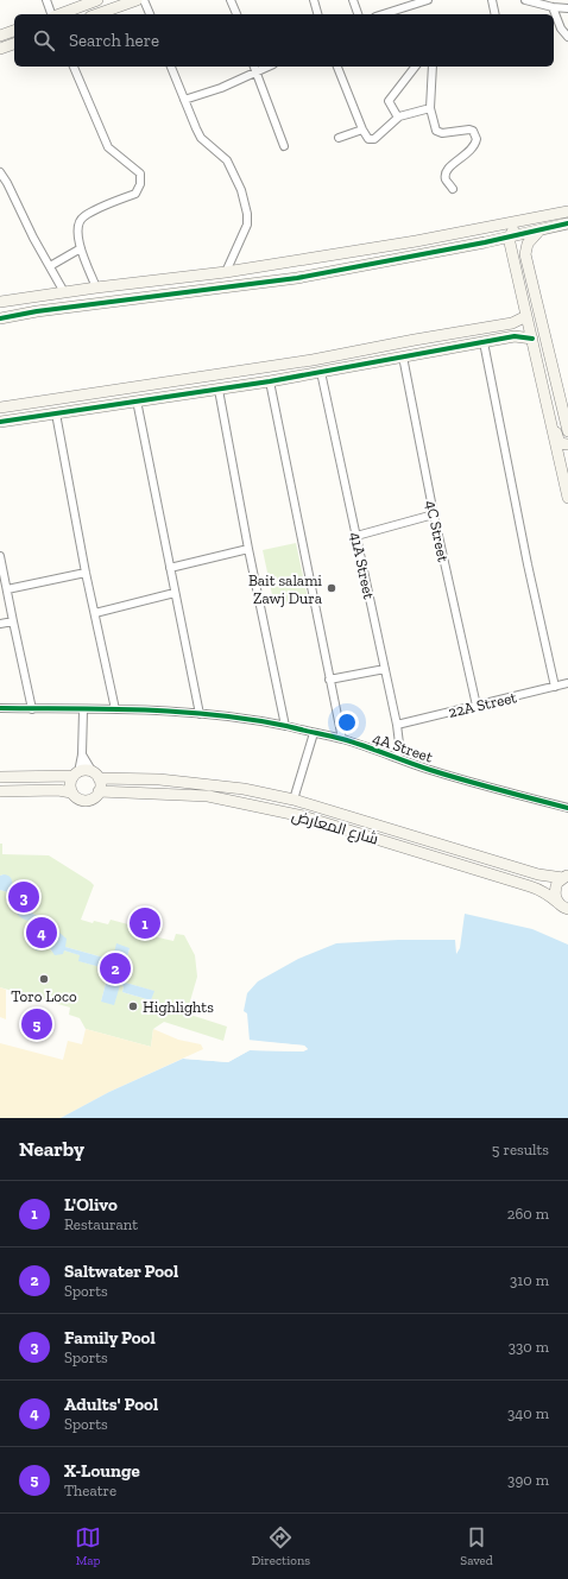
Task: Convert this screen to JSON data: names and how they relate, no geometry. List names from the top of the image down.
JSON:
{
  "streets": {
    "street": [
      "4C Street",
      "41A Street",
      "22A Street",
      "4A Street",
      "شارع المعارض"
    ]
  },
  "crossings": [
    ["4C Street", "22A Street"],
    ["41A Street", "22A Street"],
    ["41A Street", "4A Street"]
  ],
  "places": ["Bait salami Zawj Dura", "Toro Loco", "Highlights"],
  "page": {
    "search": "Search here",
    "pins": [
      "3",
      "1",
      "4",
      "2",
      "5"
    ],
    "heading": ["Nearby", "5 results"],
    "list": [
      {
        "mark": "1",
        "name": "L'Olivo",
        "note": "Restaurant",
        "value": "260 m"
      },
      {
        "mark": "2",
        "name": "Saltwater Pool",
        "note": "Sports",
        "value": "310 m"
      },
      {
        "mark": "3",
        "name": "Family Pool",
        "note": "Sports",
        "value": "330 m"
      },
      {
        "mark": "4",
        "name": "Adults' Pool",
        "note": "Sports",
        "value": "340 m"
      },
      {
        "mark": "5",
        "name": "X-Lounge",
        "note": "Theatre",
        "value": "390 m"
      }
    ],
    "nav": ["Map", "Directions", "Saved"]
  }
}
